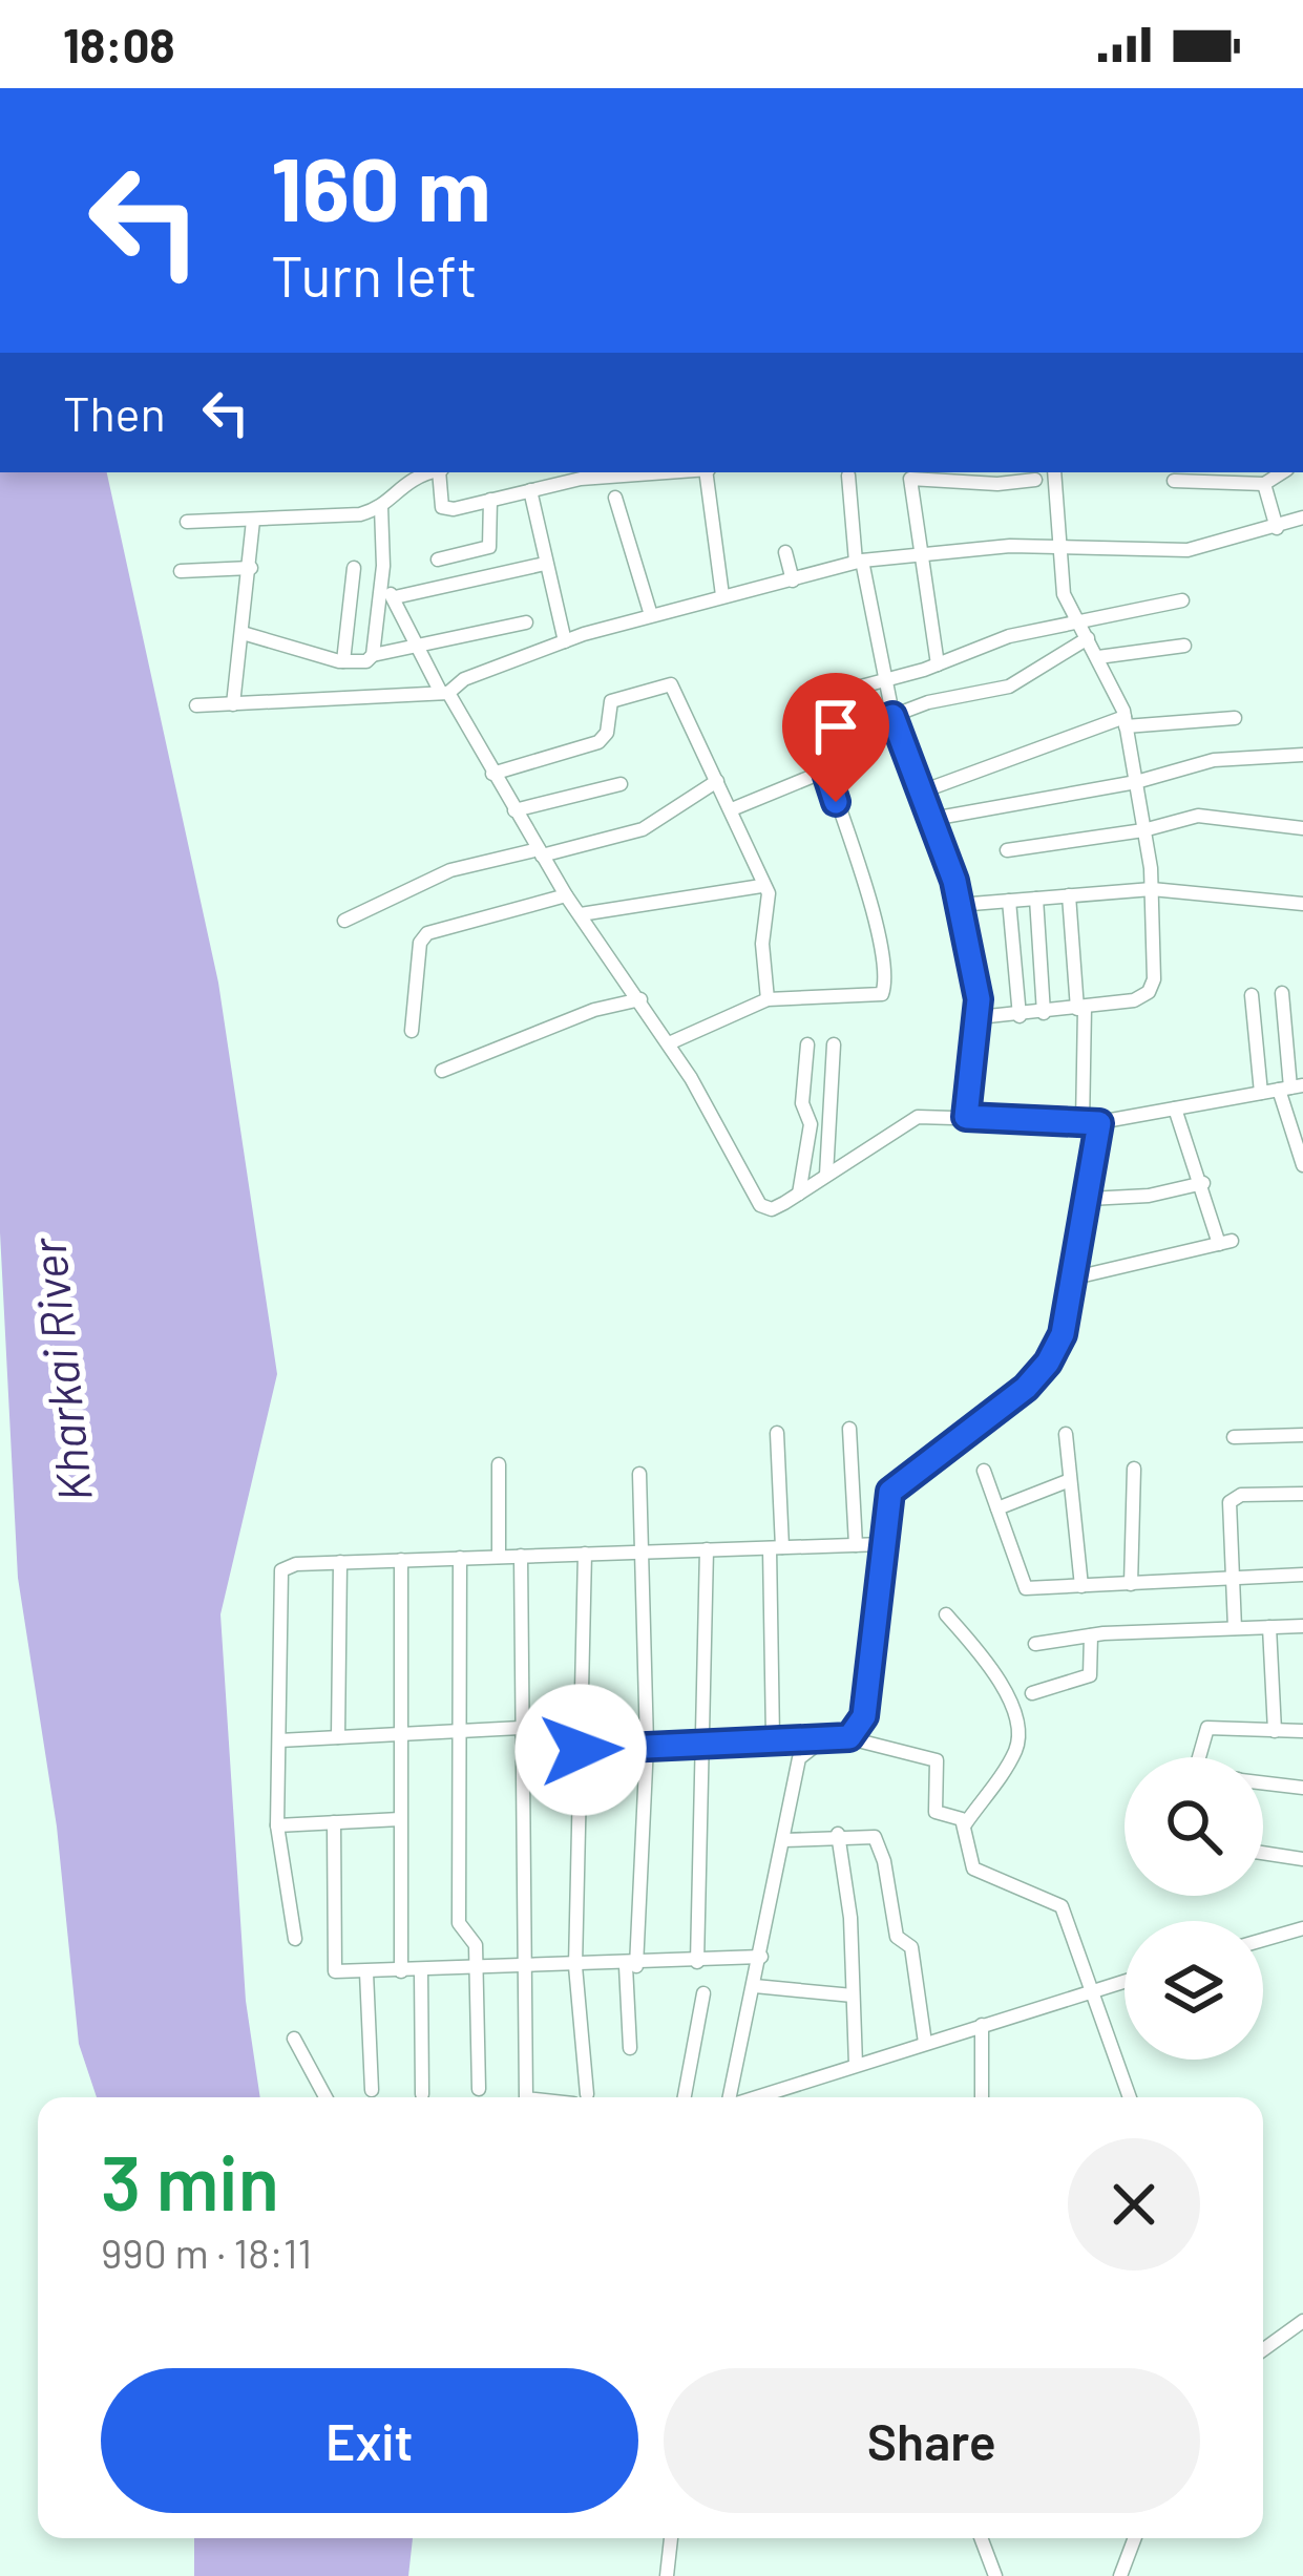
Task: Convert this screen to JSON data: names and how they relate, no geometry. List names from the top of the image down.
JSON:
{
  "water": ["Kharkai River"],
  "page": {
    "status": "18:08",
    "turn": ["160 m", "Turn left"],
    "then": "Then",
    "heading": ["3 min", "990 m · 18:11"],
    "buttons": ["Exit", "Share"]
  }
}
